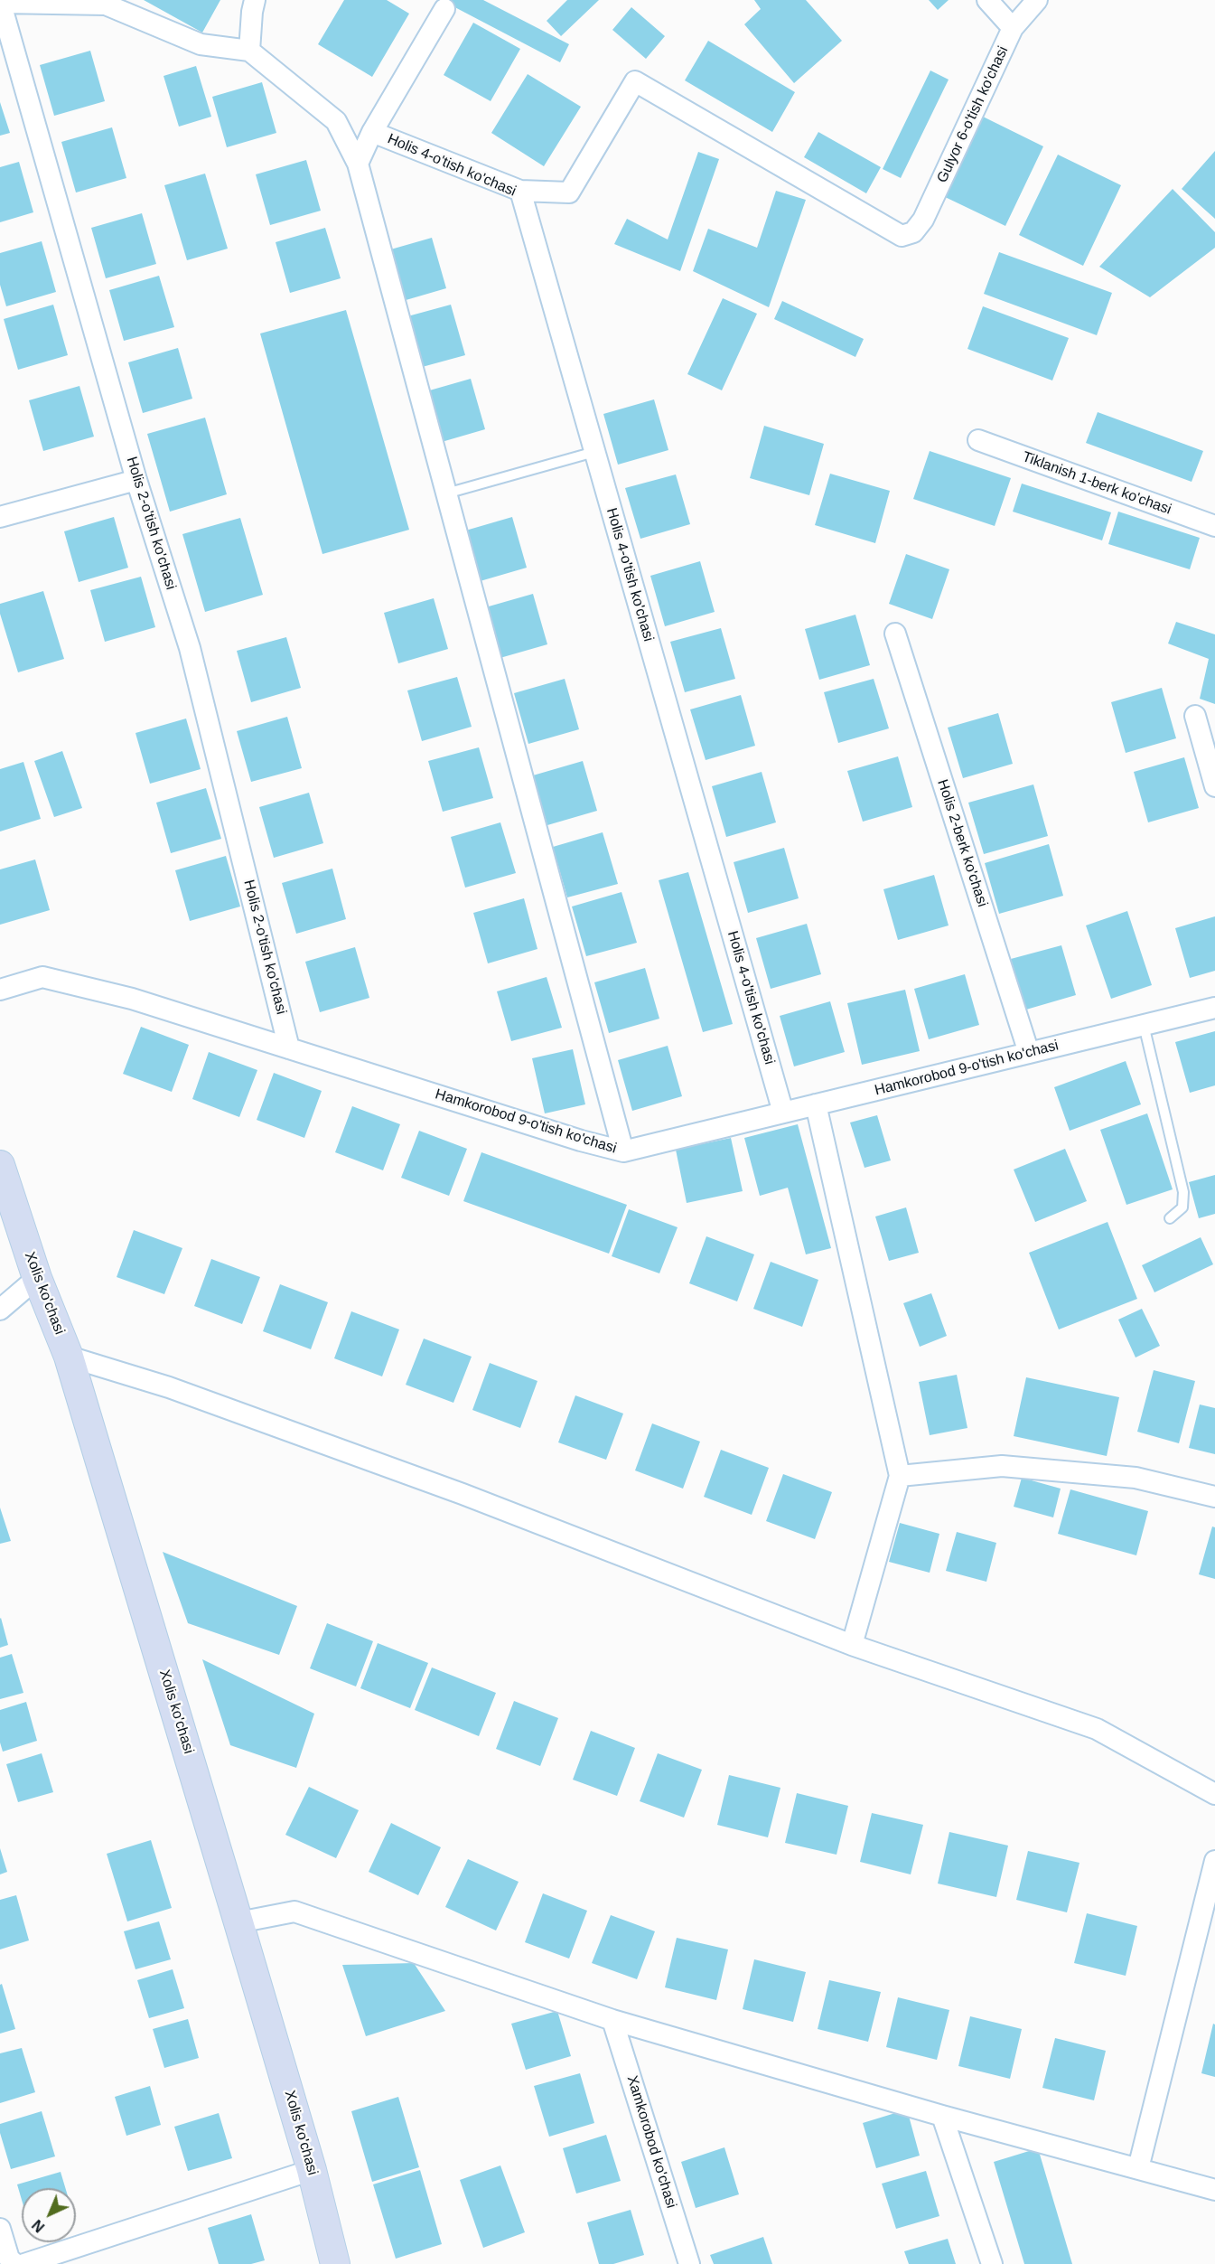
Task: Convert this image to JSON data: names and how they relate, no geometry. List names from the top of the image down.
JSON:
{
  "streets": {
    "street": [
      "Gulyor 6-o'tish ko'chasi",
      "Holis 4-o'tish ko'chasi",
      "Tiklanish 1-berk ko'chasi",
      "Holis 2-o'tish ko'chasi",
      "Holis 2-berk ko'chasi",
      "Hamkorobod 9-o'tish ko'chasi",
      "Xolis ko'chasi",
      "Xamkorobod ko'chasi"
    ]
  },
  "crossings": [
    ["Gulyor 6-o'tish ko'chasi", "Holis 4-o'tish ko'chasi"],
    ["Holis 4-o'tish ko'chasi", "Hamkorobod 9-o'tish ko'chasi"],
    ["Holis 2-o'tish ko'chasi", "Hamkorobod 9-o'tish ko'chasi"],
    ["Holis 2-berk ko'chasi", "Hamkorobod 9-o'tish ko'chasi"]
  ],
  "north": "bottom left"
}
